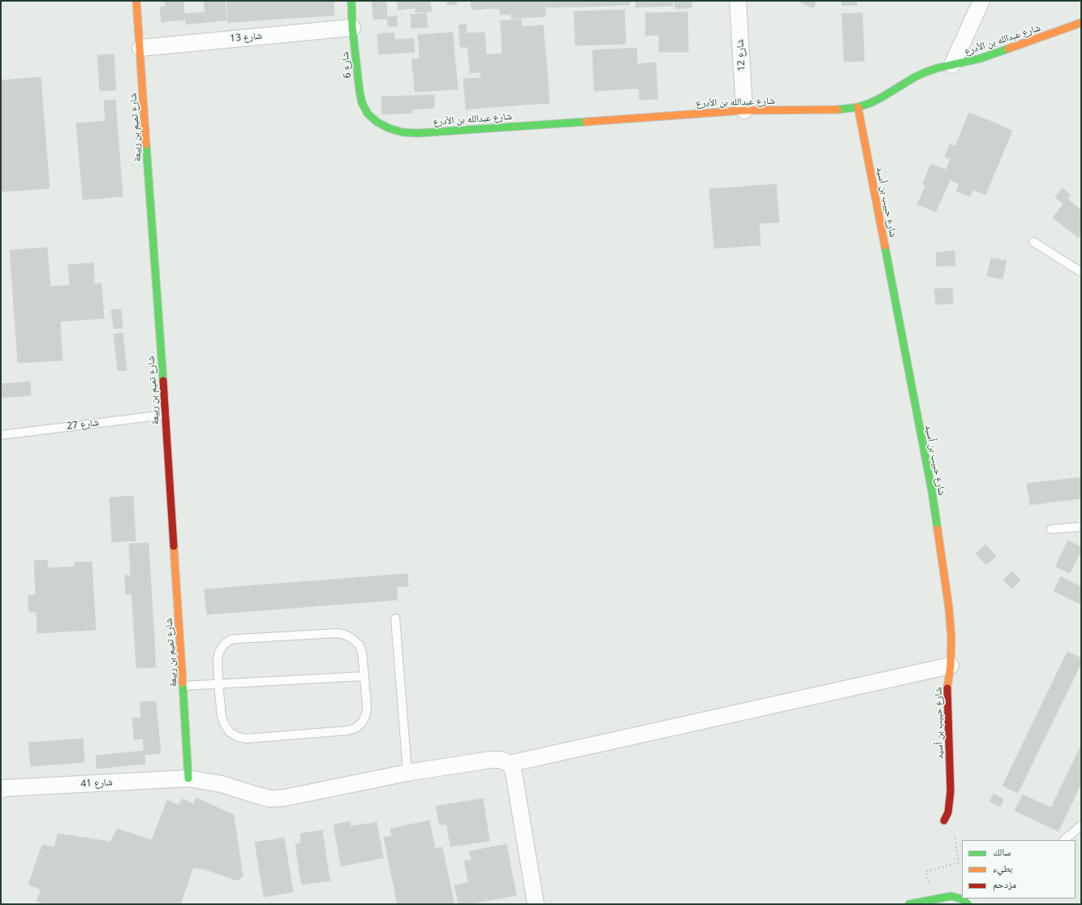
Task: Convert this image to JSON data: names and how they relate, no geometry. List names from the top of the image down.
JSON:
{
  "streets": {
    "street": [
      "شارع 13",
      "شارع عبدالله بن الأدرع",
      "شارع 12",
      "شارع 6",
      "شارع تميم بن ربيعة",
      "شارع حبيب بن أسيد",
      "شارع 41"
    ],
    "lane": ["شارع 27"]
  },
  "crossings": [
    ["شارع 13", "شارع 6"],
    ["شارع 13", "شارع تميم بن ربيعة"],
    ["شارع عبدالله بن الأدرع", "شارع 12"],
    ["شارع عبدالله بن الأدرع", "شارع 6"],
    ["شارع عبدالله بن الأدرع", "شارع حبيب بن أسيد"],
    ["شارع تميم بن ربيعة", "شارع 27"],
    ["شارع تميم بن ربيعة", "شارع 41"]
  ],
  "legend": ["سالك", "بطيء", "مزدحم"]
}
